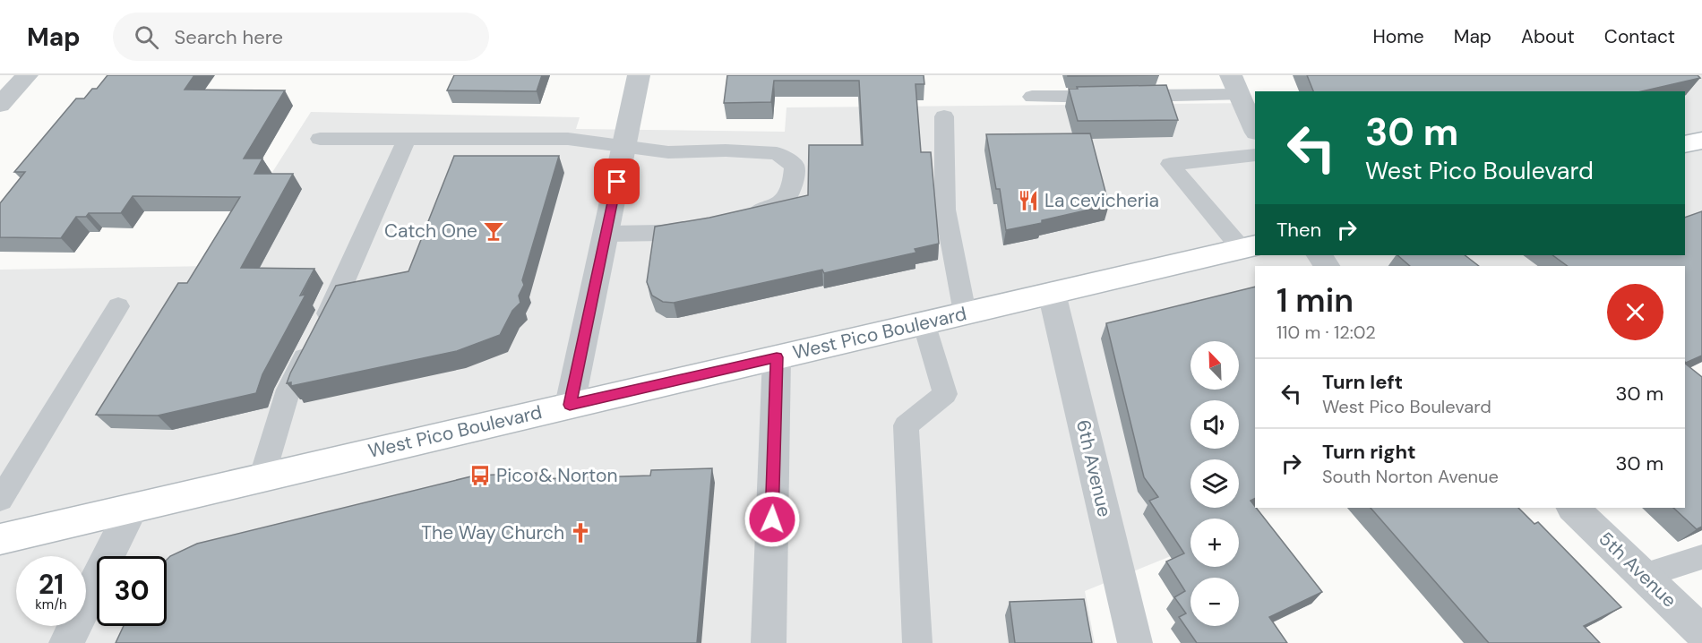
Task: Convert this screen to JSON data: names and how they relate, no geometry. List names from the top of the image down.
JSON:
{
  "streets": {
    "main road": ["West Pico Boulevard"],
    "street": ["6th Avenue", "5th Avenue"]
  },
  "crossings": [
    ["West Pico Boulevard", "6th Avenue"]
  ],
  "places": {
    "restaurant": ["La cevicheria"],
    "bar": ["Catch One"],
    "bus stop": ["Pico & Norton"],
    "church": ["The Way Church"]
  },
  "north": "top left",
  "page": {
    "header": "Map",
    "search": "Search here",
    "nav": [
      "Home",
      "Map",
      "About",
      "Contact"
    ],
    "turn": ["30 m", "West Pico Boulevard"],
    "then": "Then",
    "heading": ["1 min", "110 m · 12:02"],
    "map_buttons": ["+", "−"],
    "list": [
      {
        "name": "Turn left",
        "note": "West Pico Boulevard",
        "value": "30 m"
      },
      {
        "name": "Turn right",
        "note": "South Norton Avenue",
        "value": "30 m"
      }
    ],
    "speed": "21 km/h",
    "limit": "30"
  }
}
